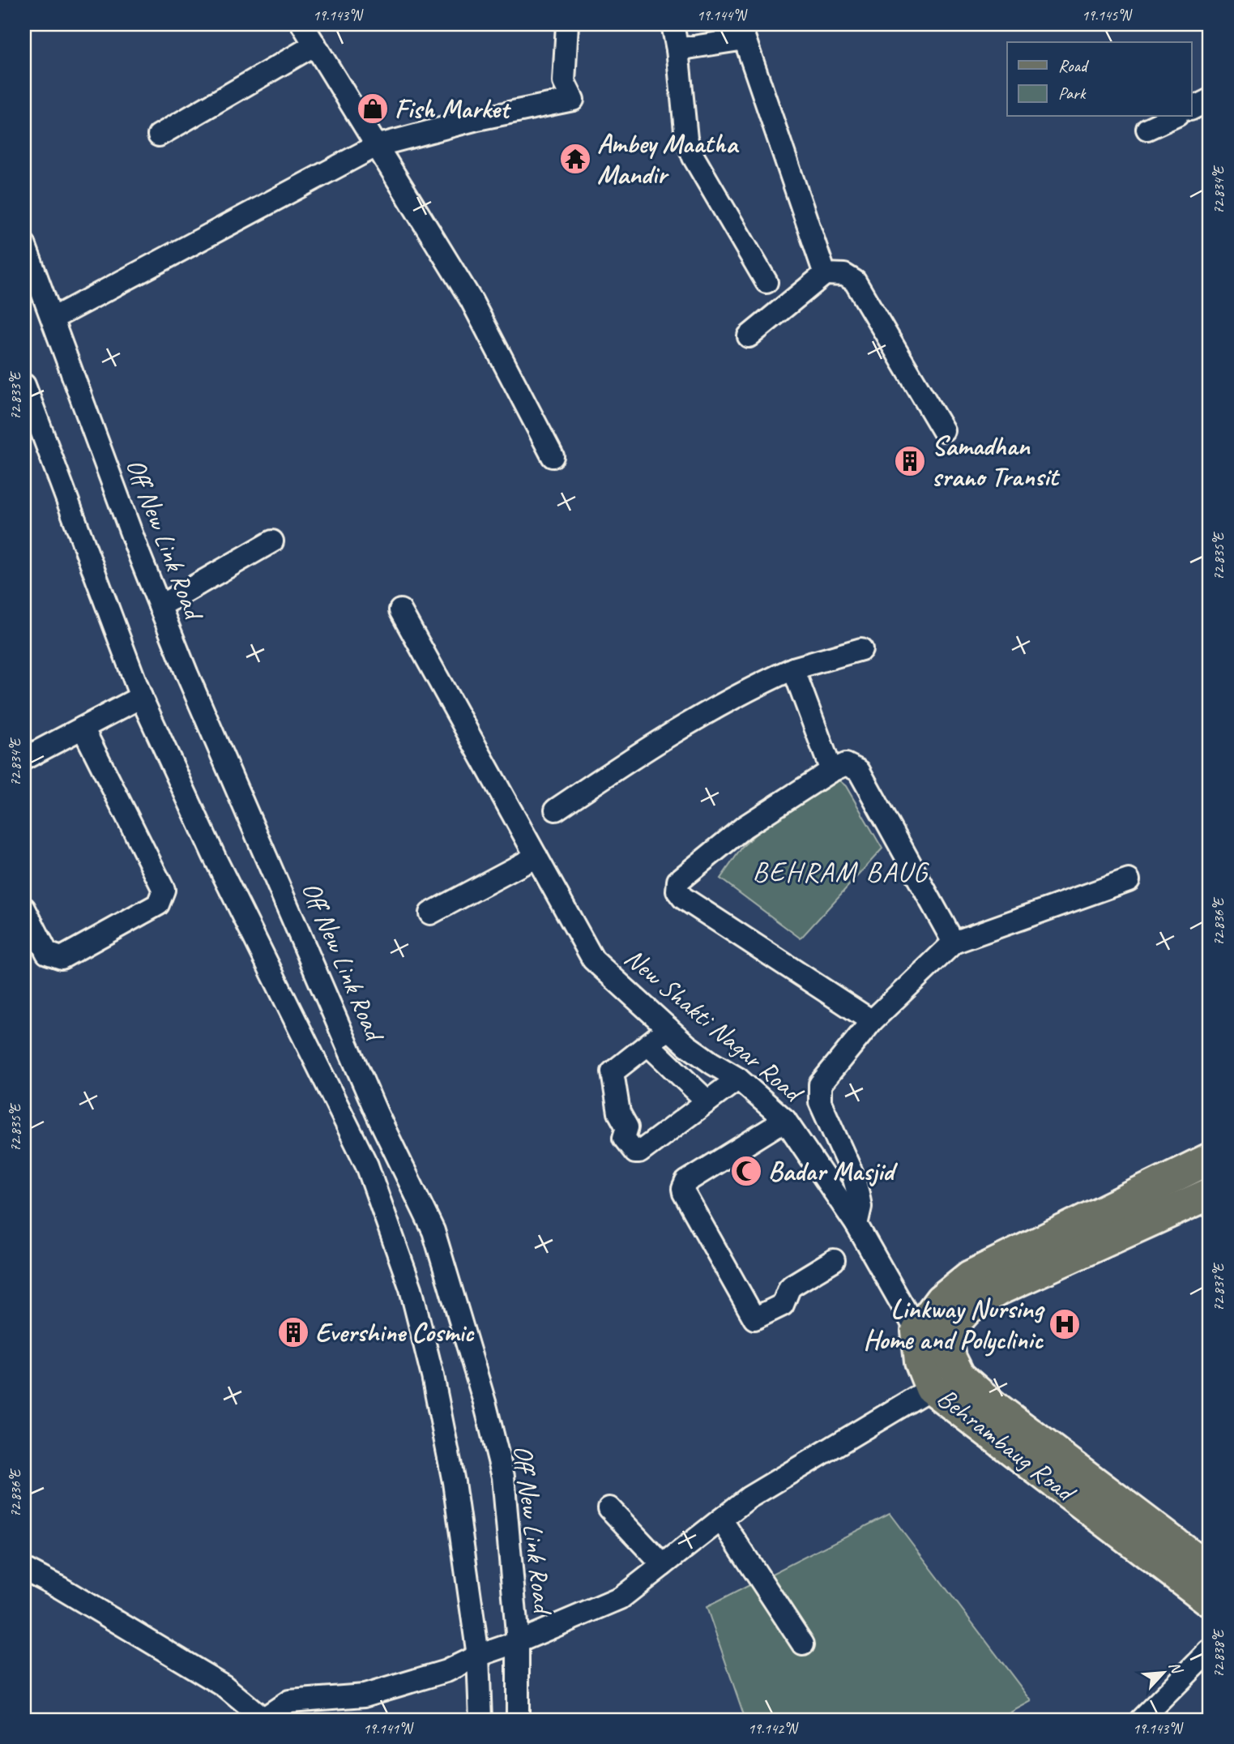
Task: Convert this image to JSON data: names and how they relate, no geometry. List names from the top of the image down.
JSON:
{
  "streets": {
    "main road": ["Behrambaug Road"],
    "street": ["Off New Link Road", "New Shakti Nagar Road"]
  },
  "crossings": [
    ["New Shakti Nagar Road", "Behrambaug Road"]
  ],
  "districts": ["BEHRAM BAUG"],
  "places": {
    "shop": ["Fish Market"],
    "temple": ["Ambey Maatha Mandir"],
    "building": ["Samadhan srano Transit", "Evershine Cosmic"],
    "mosque": ["Badar Masjid"],
    "hospital": ["Linkway Nursing Home and Polyclinic"]
  },
  "legend": ["Road", "Park"],
  "north": "top right",
  "coordinates": [
    "19.143°N",
    "19.144°N",
    "19.145°N",
    "72.834°E",
    "72.833°E",
    "72.835°E",
    "72.836°E",
    "72.837°E",
    "72.838°E",
    "19.141°N",
    "19.142°N"
  ]
}
